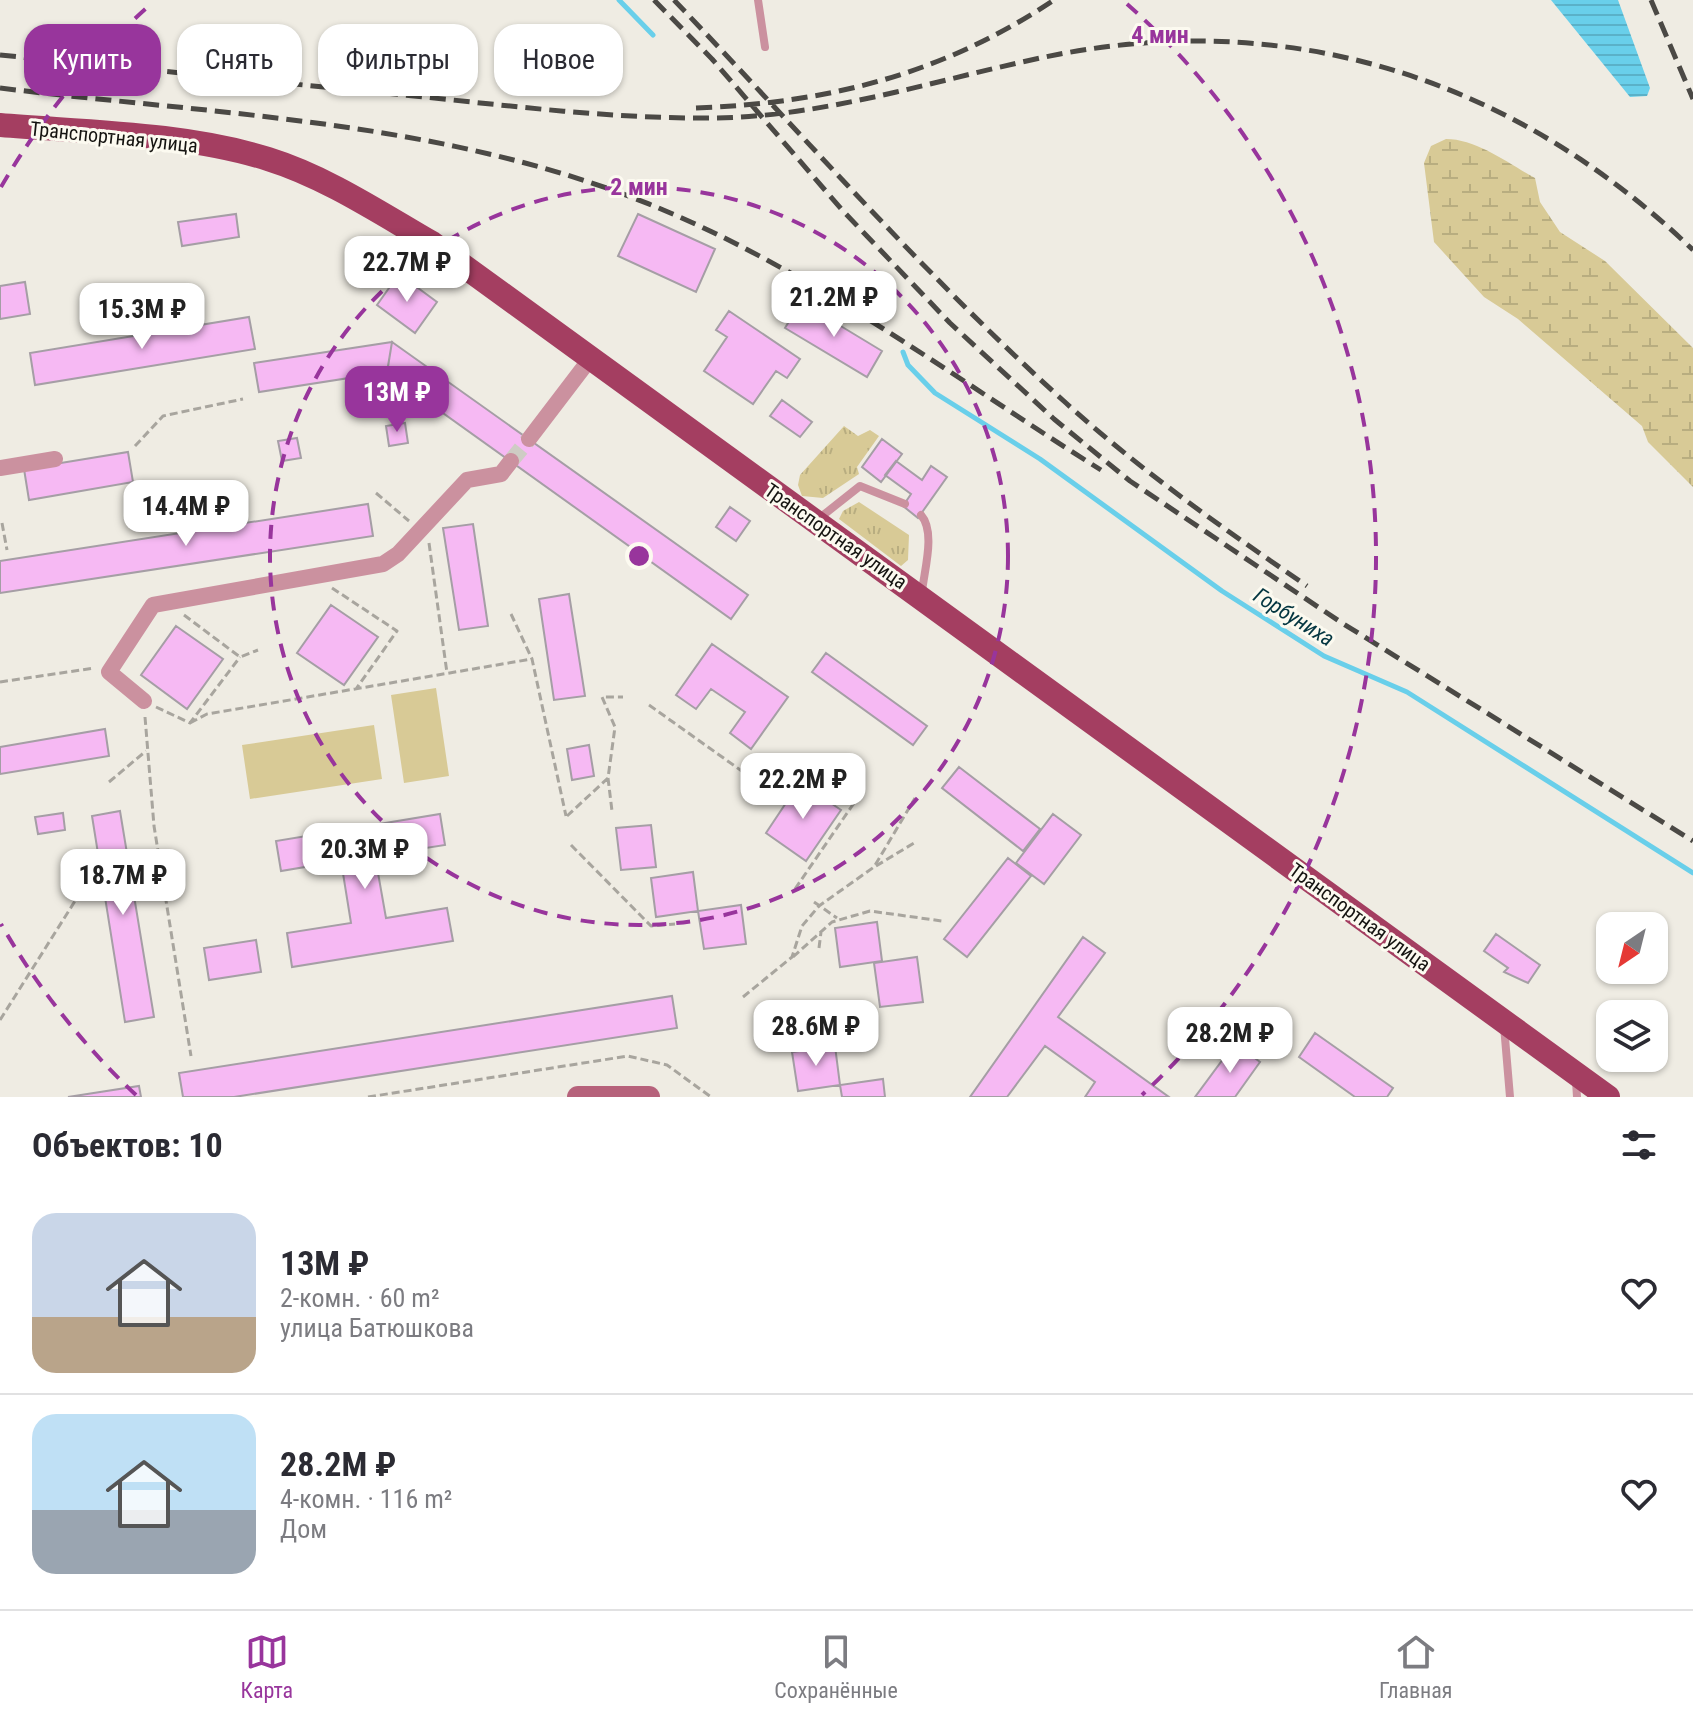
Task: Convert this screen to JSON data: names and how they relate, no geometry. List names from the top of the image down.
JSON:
{
  "streets": {
    "main road": ["Транспортная улица"]
  },
  "water": ["Горбуниха"],
  "north": "bottom left",
  "page": {
    "chip": [
      "Купить",
      "Снять",
      "Фильтры",
      "Новое"
    ],
    "price": [
      "22.7M ₽",
      "21.2M ₽",
      "15.3M ₽",
      "13M ₽",
      "14.4M ₽",
      "22.2M ₽",
      "20.3M ₽",
      "18.7M ₽",
      "28.6M ₽",
      "28.2M ₽"
    ],
    "heading": "Объектов: 10",
    "list": [
      {
        "name": "13M ₽",
        "note": "2-комн. · 60 m² · улица Батюшкова"
      },
      {
        "name": "28.2M ₽",
        "note": "4-комн. · 116 m² · Дом"
      }
    ],
    "tabs": ["Карта", "Сохранённые", "Главная"]
  },
  "rings": ["4 мин", "2 мин"]
}
